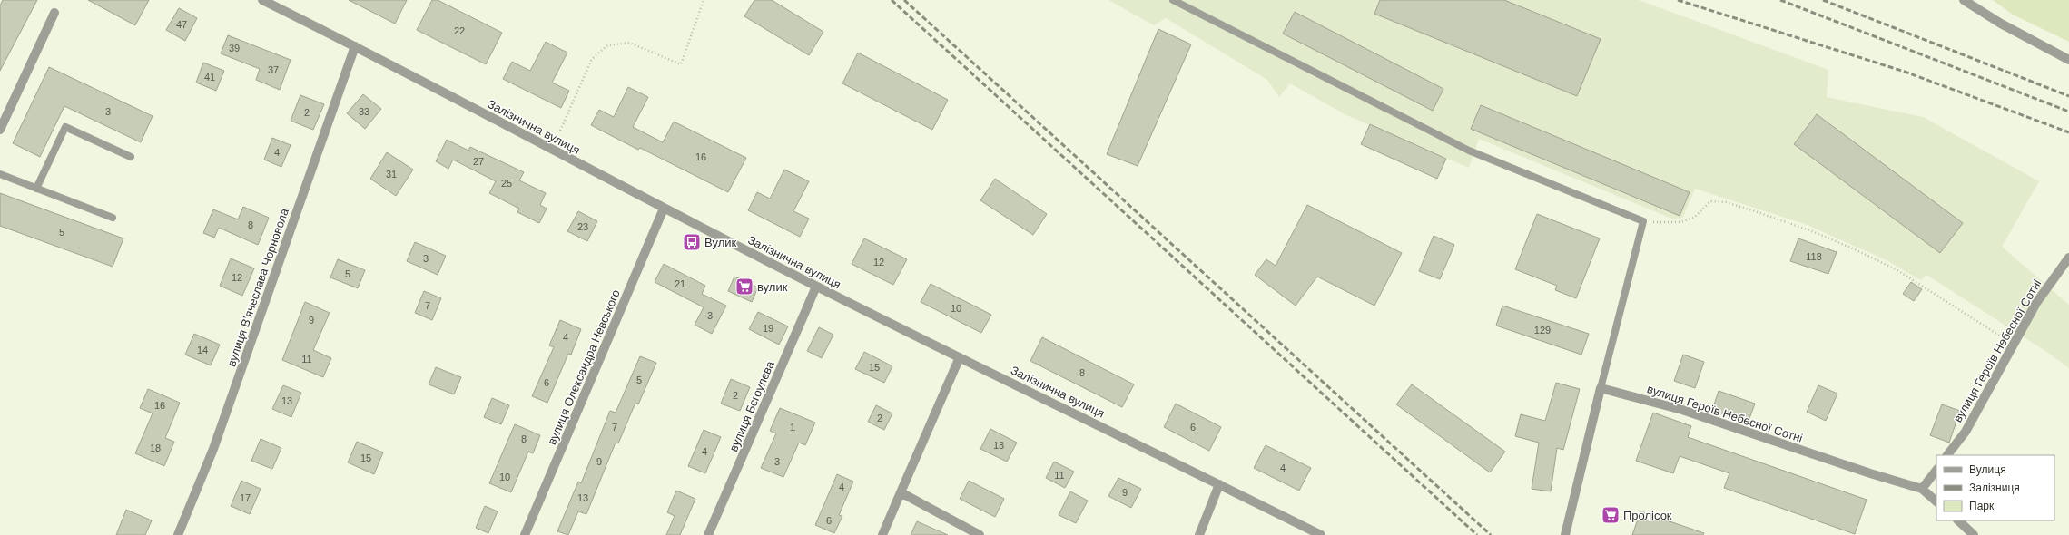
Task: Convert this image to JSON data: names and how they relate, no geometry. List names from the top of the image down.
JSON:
{
  "streets": {
    "street": [
      "Залізнична вулиця",
      "вулиця Вʼячеслава Чорновола",
      "вулиця Героїв Небесної Сотні",
      "вулиця Олександра Невського",
      "вулиця Бєгоулєва"
    ]
  },
  "crossings": [
    ["Залізнична вулиця", "вулиця Вʼячеслава Чорновола"],
    ["Залізнична вулиця", "вулиця Олександра Невського"],
    ["Залізнична вулиця", "вулиця Бєгоулєва"]
  ],
  "places": {
    "bus stop": ["Вулик"],
    "supermarket": ["вулик", "Пролісок"]
  },
  "house_numbers": [
    "47",
    "22",
    "39",
    "37",
    "41",
    "3",
    "33",
    "2",
    "4",
    "16",
    "27",
    "31",
    "25",
    "8",
    "23",
    "5",
    "118",
    "3",
    "12",
    "5",
    "12",
    "21",
    "7",
    "10",
    "3",
    "9",
    "19",
    "129",
    "4",
    "14",
    "11",
    "15",
    "8",
    "5",
    "6",
    "2",
    "13",
    "16",
    "2",
    "7",
    "1",
    "6",
    "8",
    "13",
    "18",
    "4",
    "15",
    "9",
    "3",
    "4",
    "11",
    "10",
    "4",
    "9",
    "17",
    "13",
    "6"
  ],
  "legend": ["Вулиця", "Залізниця", "Парк"]
}
